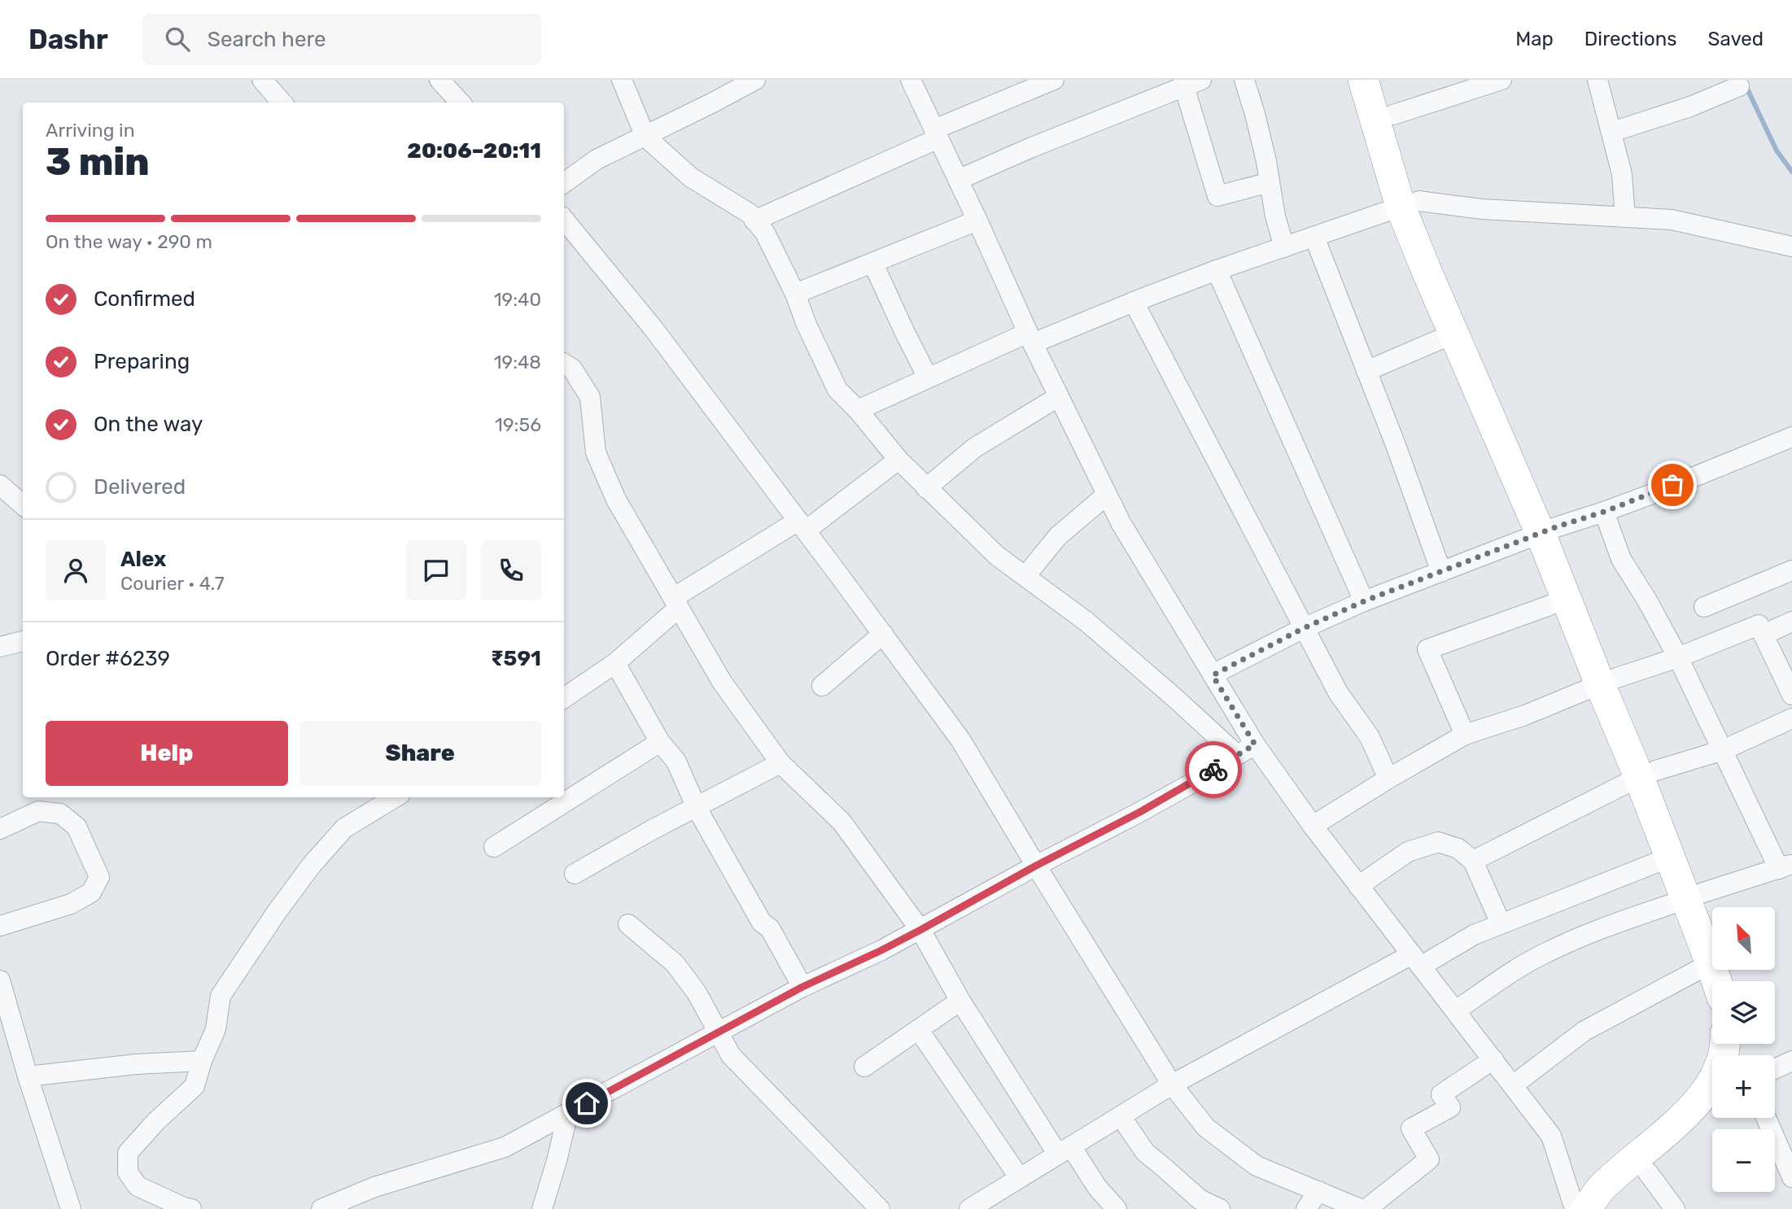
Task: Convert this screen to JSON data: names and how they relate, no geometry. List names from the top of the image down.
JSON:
{
  "north": "top left",
  "page": {
    "header": "Dashr",
    "search": "Search here",
    "nav": ["Map", "Directions", "Saved"],
    "heading": ["3 min", "Arriving in", "20:06–20:11"],
    "panel": [
      "Alex",
      "Courier · 4.7",
      "Order #6239",
      "₹591"
    ],
    "bar": "On the way · 290 m",
    "list": [
      ["Confirmed", "19:40"],
      ["Preparing", "19:48"],
      ["On the way", "19:56"],
      "Delivered"
    ],
    "buttons": ["Help", "Share"],
    "map_buttons": ["+", "−"]
  }
}
